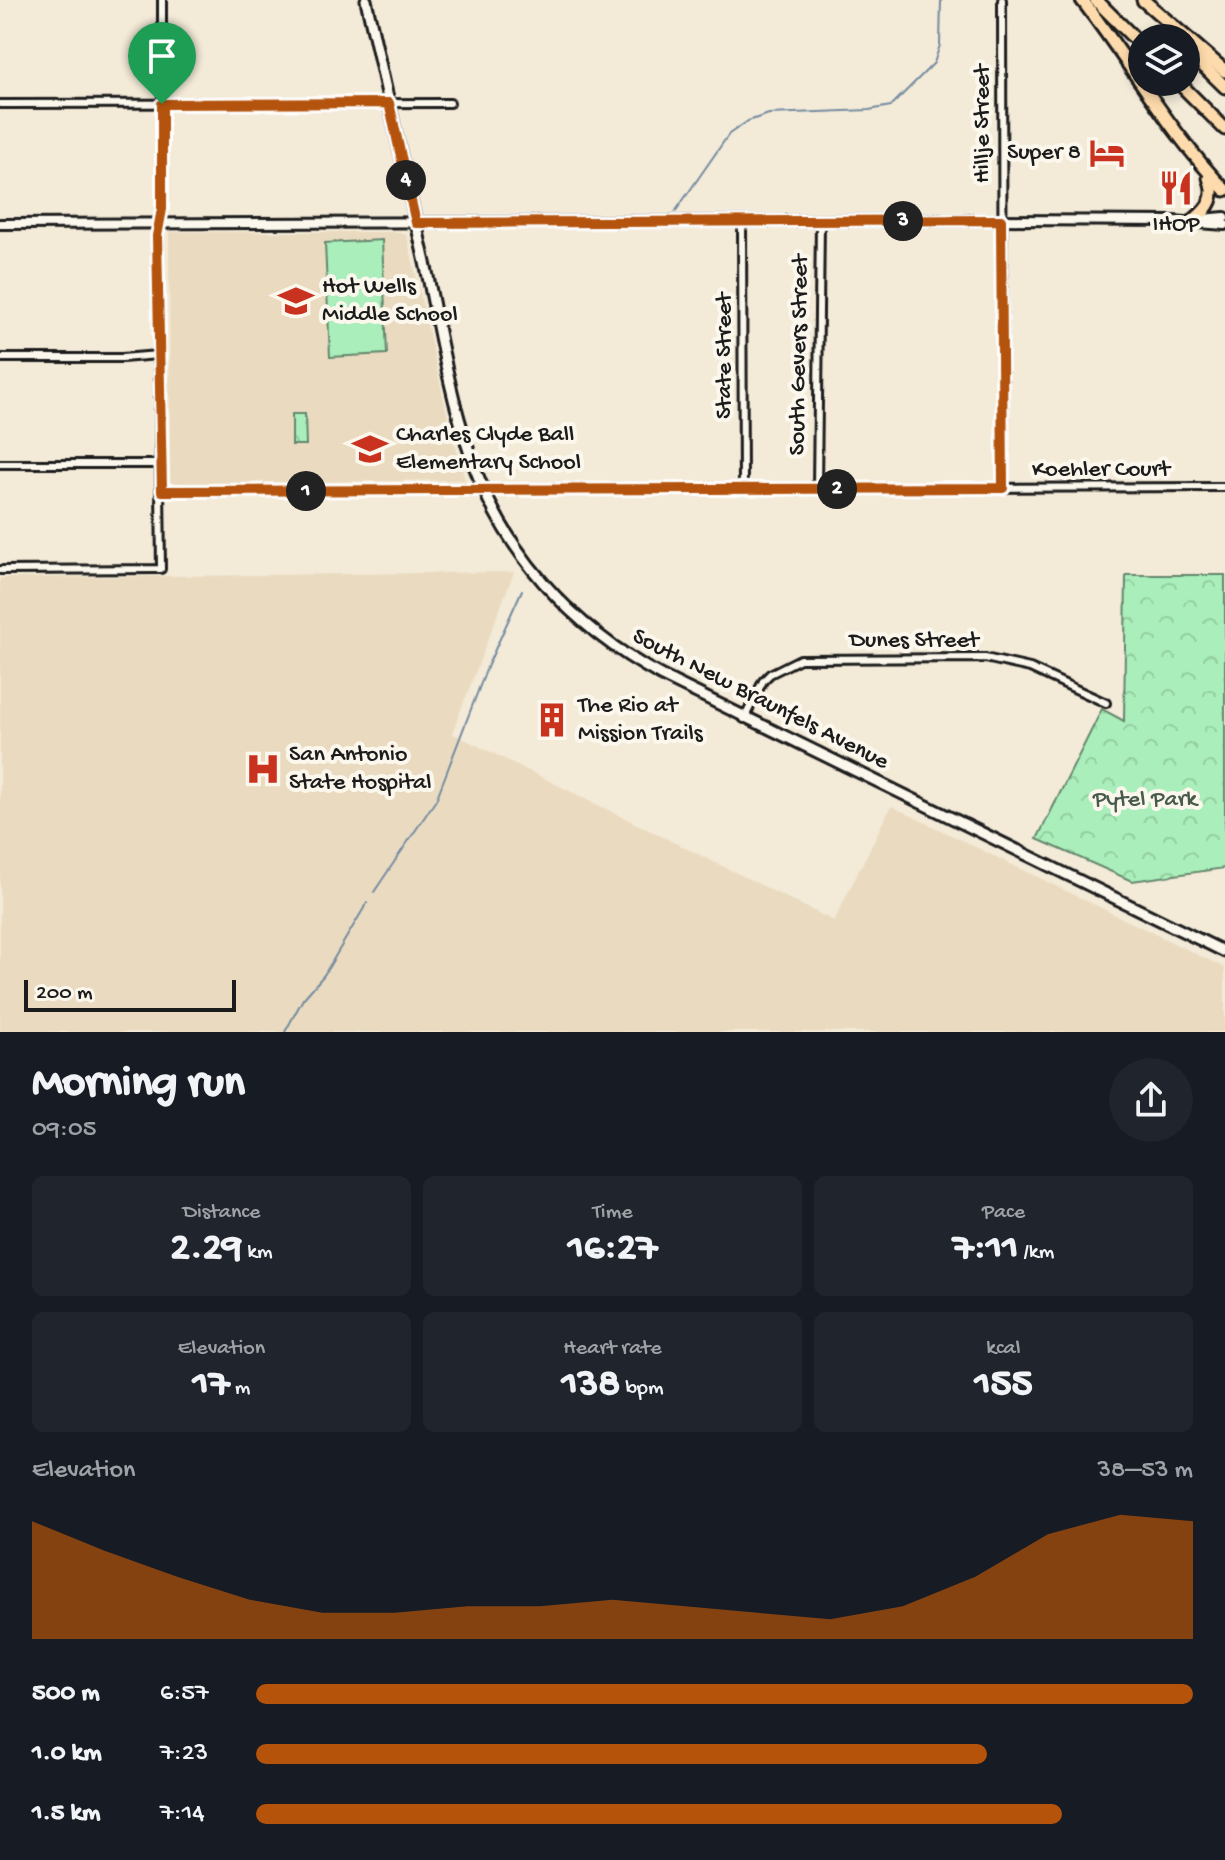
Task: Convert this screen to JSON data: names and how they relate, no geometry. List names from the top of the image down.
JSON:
{
  "streets": {
    "main road": ["South New Braunfels Avenue"],
    "street": [
      "Hillje Street",
      "South Gevers Street",
      "State Street",
      "Koehler Court",
      "Dunes Street"
    ]
  },
  "crossings": [
    ["Hillje Street", "Koehler Court"],
    ["South Gevers Street", "Koehler Court"],
    ["State Street", "Koehler Court"],
    ["Koehler Court", "South New Braunfels Avenue"],
    ["Dunes Street", "South New Braunfels Avenue"]
  ],
  "parks": ["Pytel Park"],
  "places": {
    "hotel": ["Super 8"],
    "restaurant": ["IHOP"],
    "school or university": ["Hot Wells Middle School", "Charles Clyde Ball Elementary School"],
    "building": ["The Rio at Mission Trails"],
    "hospital": ["San Antonio State Hospital"]
  },
  "scale_bar": "200 m",
  "page": {
    "pins": [
      "4",
      "3",
      "2",
      "1"
    ],
    "scale": "200 m",
    "heading": ["Morning run", "09:05"],
    "stats": [
      ["Distance", "2.29 km"],
      ["Time", "16:27"],
      ["Pace", "7:11 /km"],
      ["Elevation", "17 m"],
      ["Heart rate", "138 bpm"],
      ["kcal", "155"]
    ],
    "chart": ["Elevation", "38–53 m"],
    "list": [
      {
        "name": "500 m",
        "note": "6:57"
      },
      {
        "name": "1.0 km",
        "note": "7:23"
      },
      {
        "name": "1.5 km",
        "note": "7:14"
      }
    ]
  }
}
